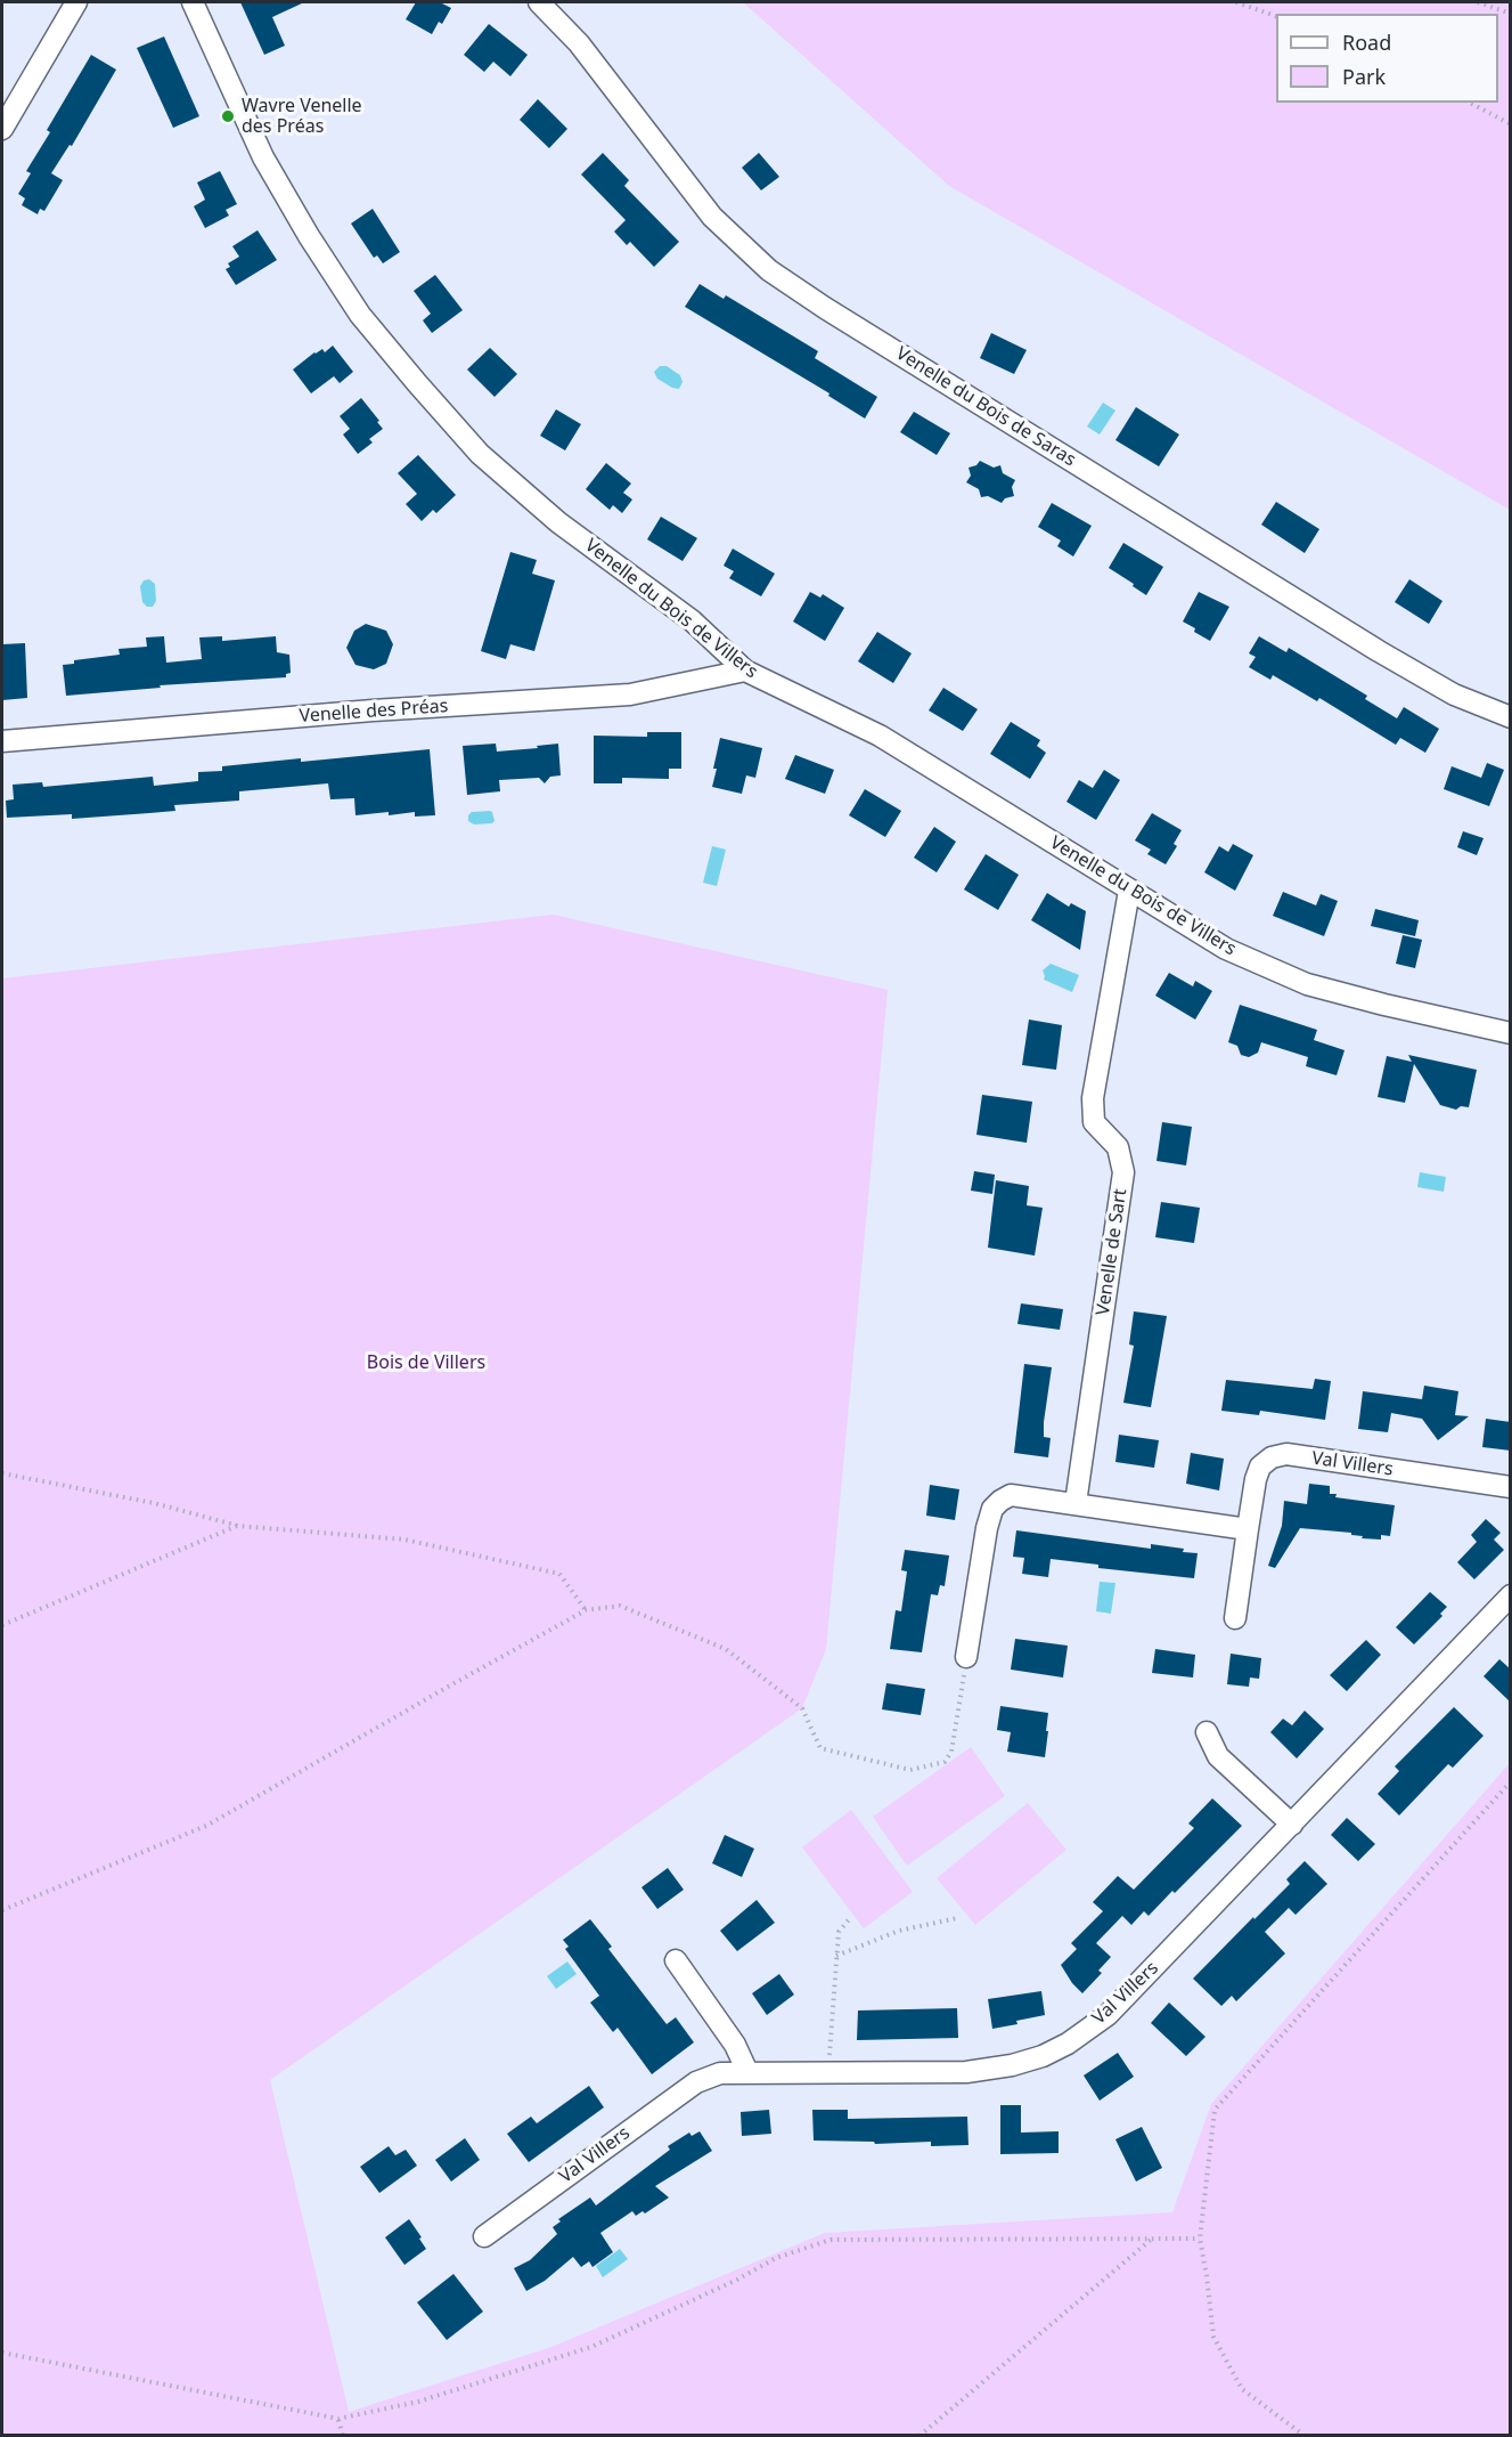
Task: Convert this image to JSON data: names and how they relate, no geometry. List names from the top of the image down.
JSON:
{
  "streets": {
    "street": [
      "Venelle du Bois de Saras",
      "Venelle du Bois de Villers",
      "Venelle des Préas",
      "Venelle de Sart",
      "Val Villers"
    ]
  },
  "crossings": [
    ["Venelle du Bois de Villers", "Venelle des Préas"],
    ["Venelle du Bois de Villers", "Venelle de Sart"]
  ],
  "parks": ["Bois de Villers"],
  "places": ["Wavre Venelle des Préas"],
  "legend": ["Road", "Park"]
}
